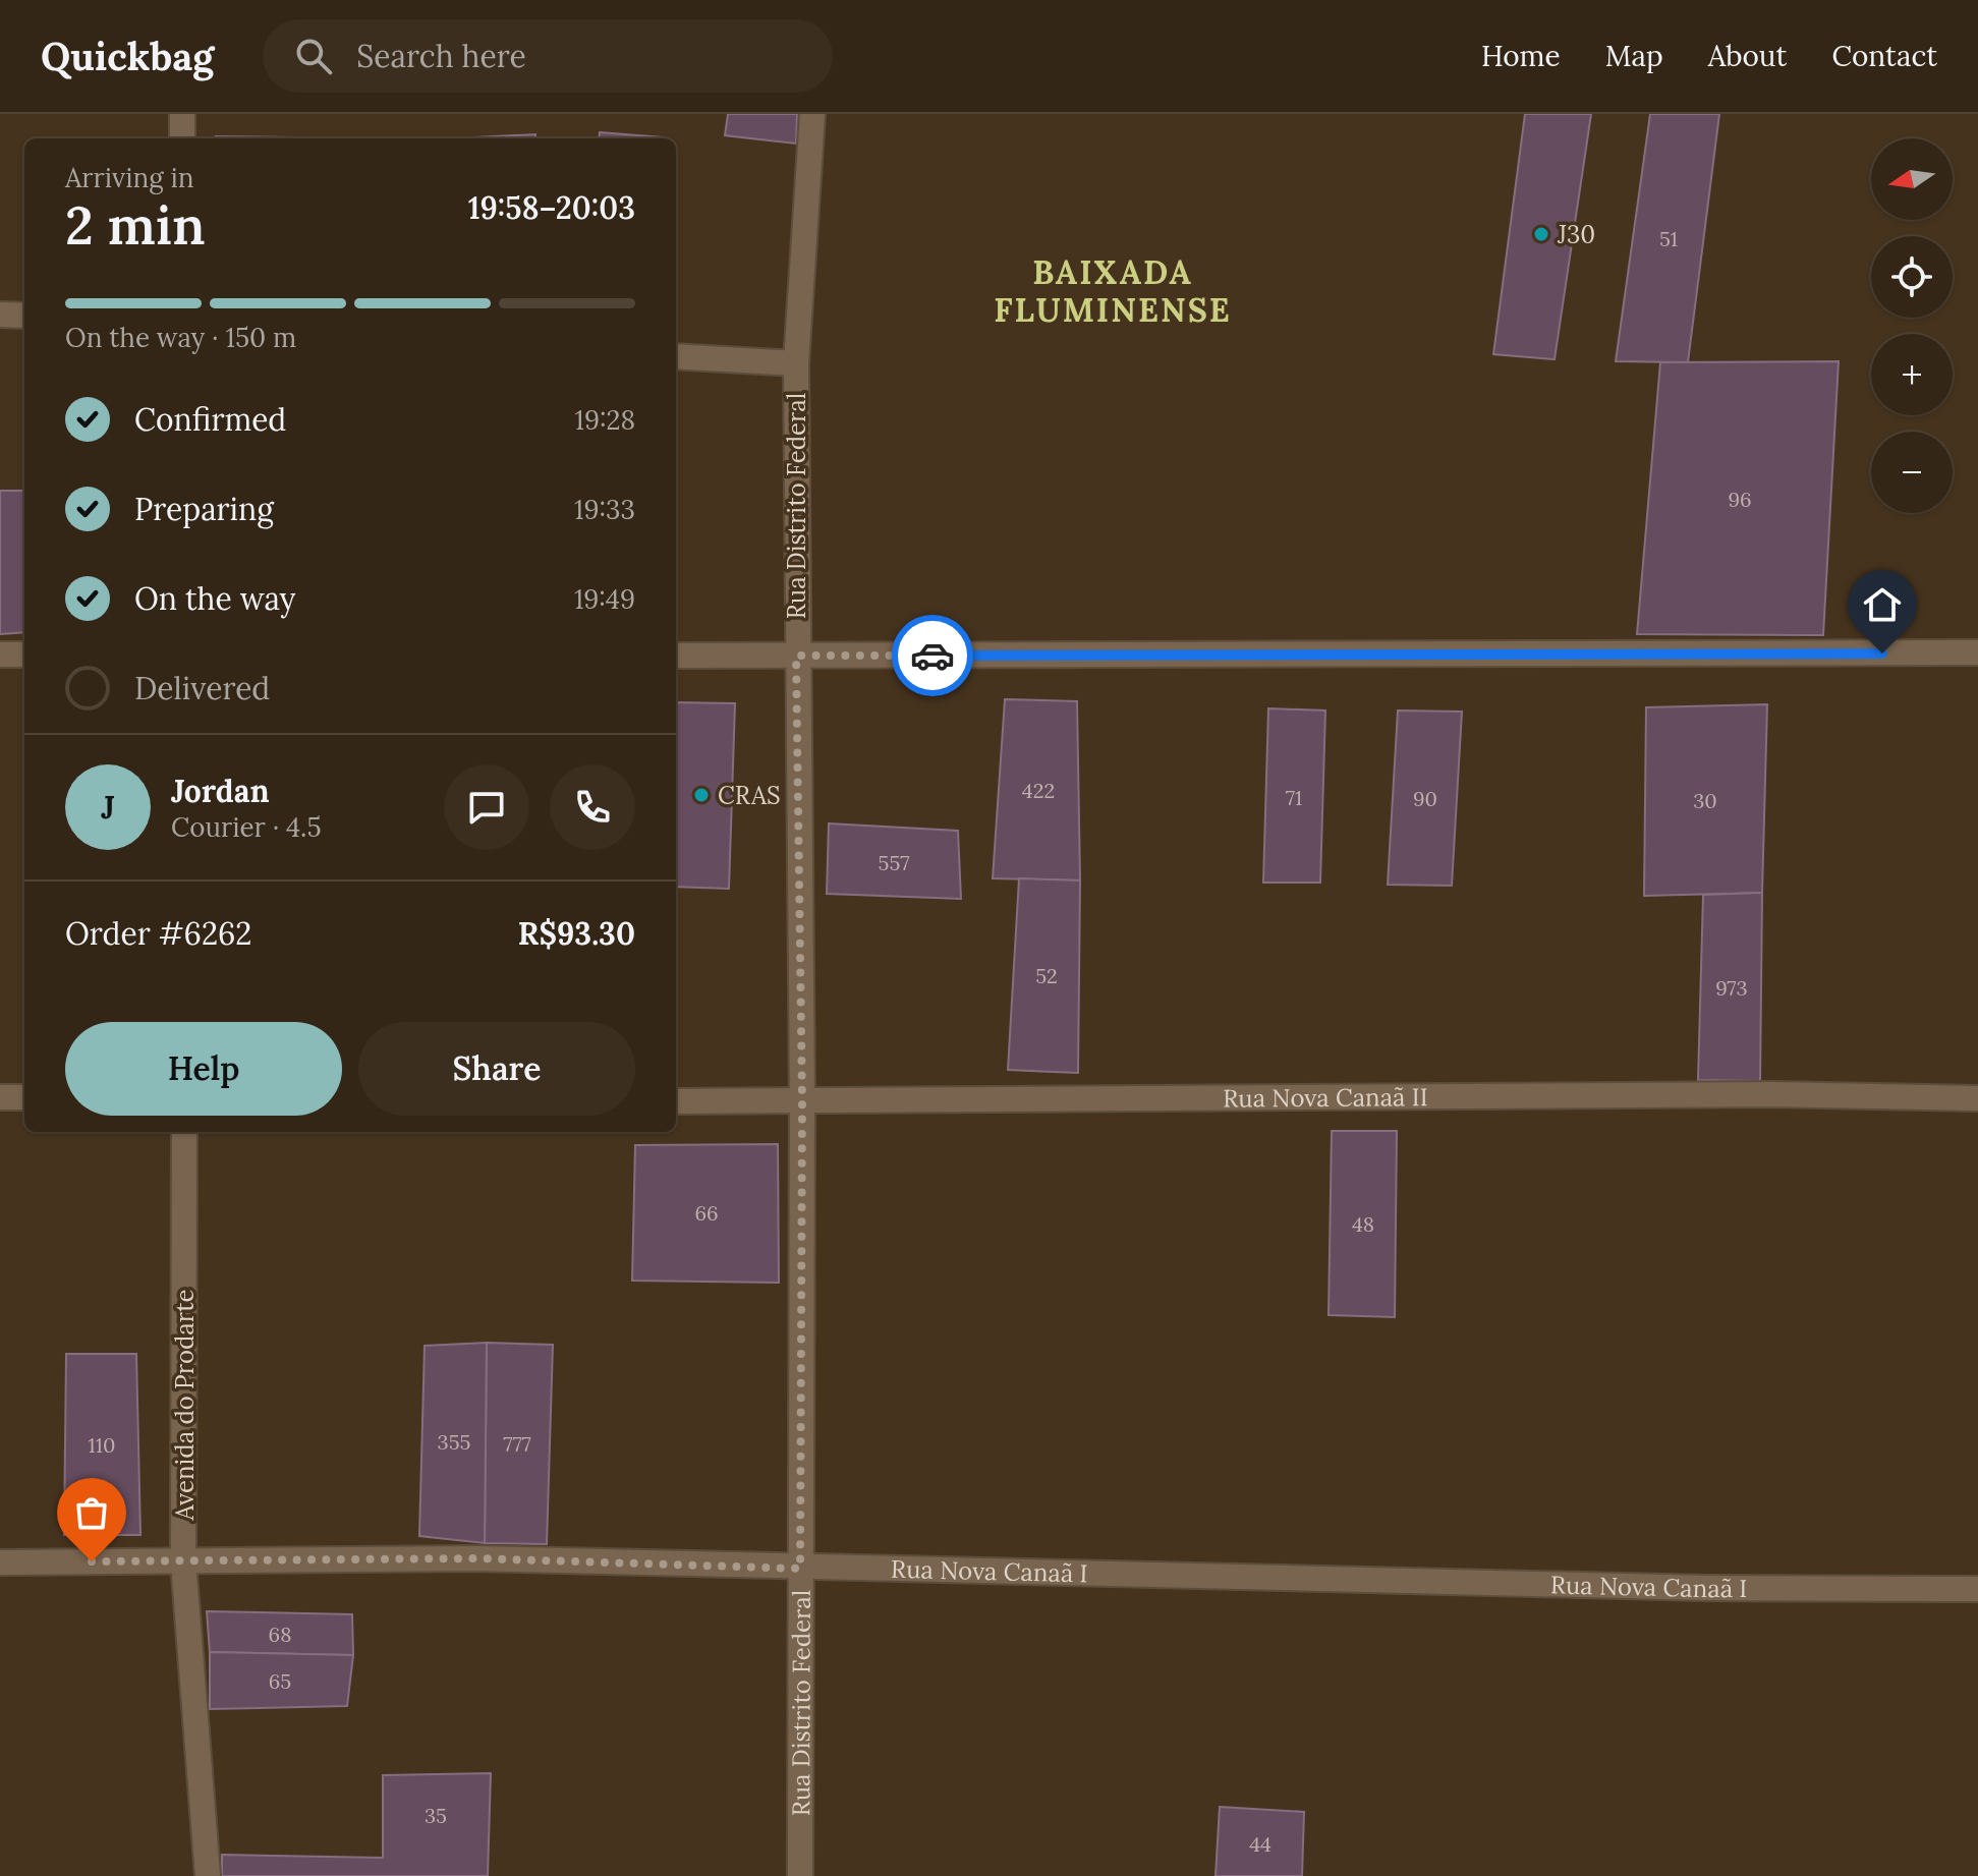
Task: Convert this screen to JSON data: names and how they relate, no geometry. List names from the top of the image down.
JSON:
{
  "streets": {
    "street": [
      "Rua Distrito Federal",
      "Rua Nova Canaã II",
      "Avenida do Prodarte",
      "Rua Nova Canaã I"
    ]
  },
  "crossings": [
    ["Rua Distrito Federal", "Rua Nova Canaã II"],
    ["Rua Distrito Federal", "Rua Nova Canaã I"],
    ["Avenida do Prodarte", "Rua Nova Canaã I"]
  ],
  "districts": ["BAIXADA FLUMINENSE"],
  "places": ["J30", "CRAS"],
  "house_numbers": [
    "51",
    "96",
    "422",
    "71",
    "90",
    "30",
    "557",
    "52",
    "973",
    "66",
    "48",
    "355",
    "777",
    "110",
    "68",
    "65",
    "35",
    "44"
  ],
  "north": "left",
  "page": {
    "header": "Quickbag",
    "search": "Search here",
    "nav": [
      "Home",
      "Map",
      "About",
      "Contact"
    ],
    "map_buttons": ["+", "−"],
    "heading": ["2 min", "Arriving in", "19:58–20:03"],
    "panel": [
      "Jordan",
      "Courier · 4.5",
      "Order #6262",
      "R$93.30"
    ],
    "bar": "On the way · 150 m",
    "list": [
      ["Confirmed", "19:28"],
      ["Preparing", "19:33"],
      ["On the way", "19:49"],
      "Delivered"
    ],
    "round": "J",
    "buttons": ["Help", "Share"]
  }
}
